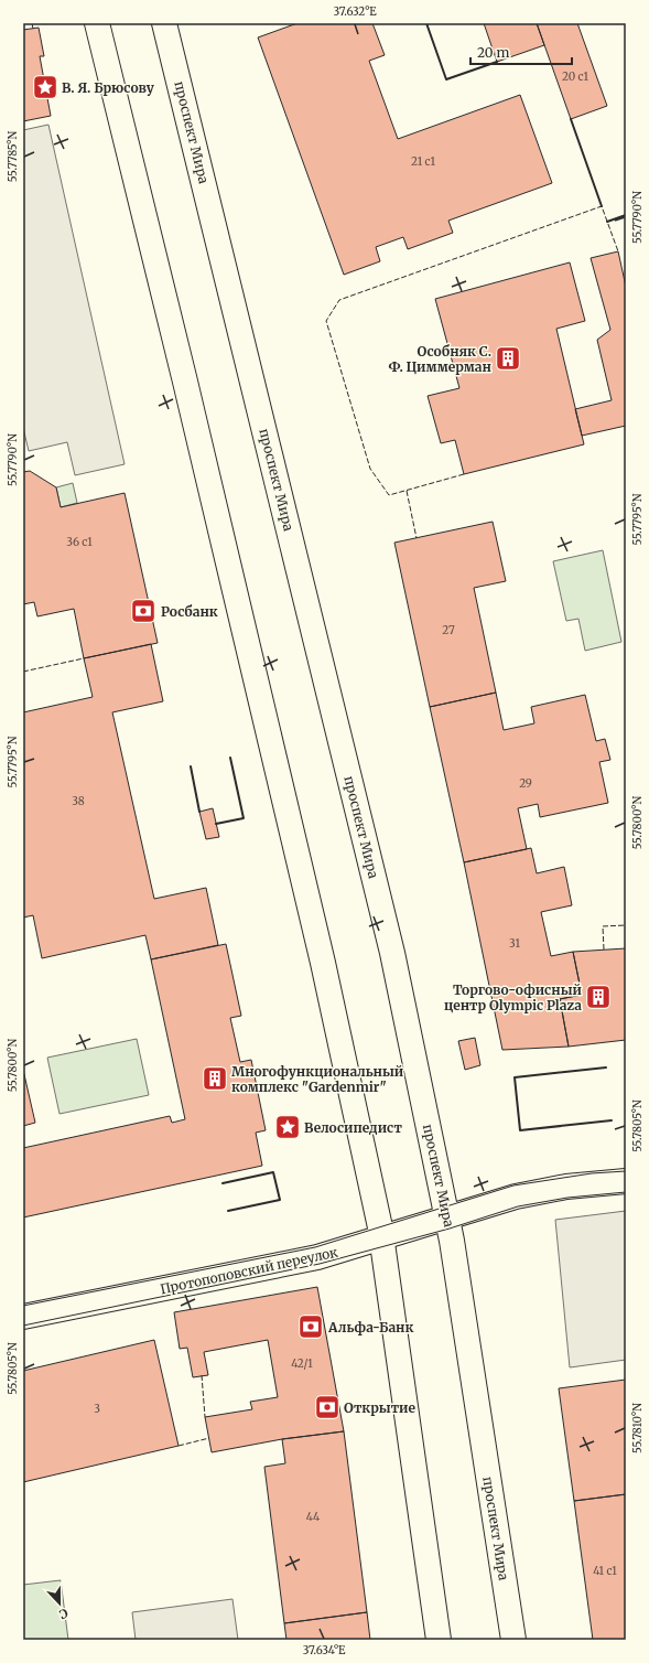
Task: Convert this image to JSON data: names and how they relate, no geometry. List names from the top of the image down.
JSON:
{
  "streets": {
    "main road": ["проспект Мира", "Протопоповский переулок"]
  },
  "crossings": [
    ["проспект Мира", "Протопоповский переулок"]
  ],
  "places": {
    "place": ["В. Я. Брюсову", "Велосипедист"],
    "building": ["Особняк С. Ф. Циммерман", "Торгово-офисный центр Olympic Plaza", "Многофункциональный комплекс \"Gardenmir\""],
    "bank": ["Росбанк", "Альфа-Банк", "Открытие"]
  },
  "house_numbers": [
    "20 с1",
    "21 с1",
    "36 с1",
    "27",
    "29",
    "38",
    "31",
    "42/1",
    "3",
    "44",
    "41 с1"
  ],
  "scale_bar": "20 m",
  "north": "bottom",
  "coordinates": [
    "37.632°E",
    "55.7785°N",
    "55.7790°N",
    "55.7795°N",
    "55.7800°N",
    "55.7805°N",
    "55.7810°N",
    "37.634°E"
  ]
}
